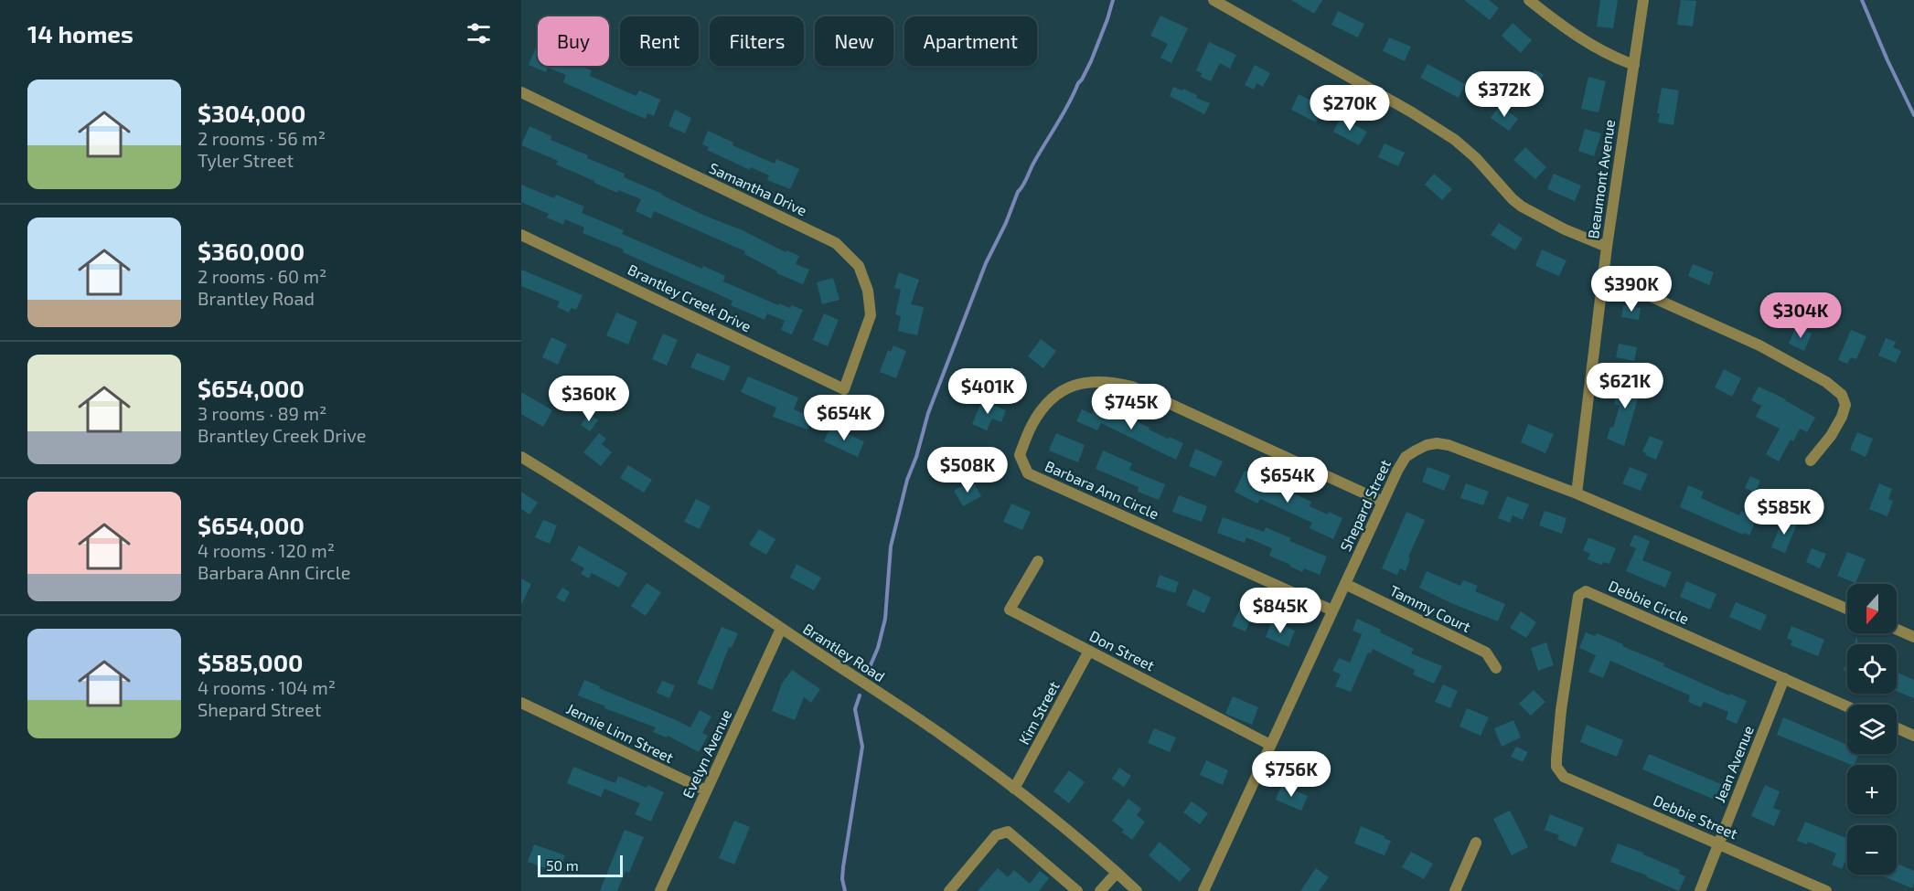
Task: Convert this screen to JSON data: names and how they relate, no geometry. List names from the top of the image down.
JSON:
{
  "streets": {
    "street": [
      "Beaumont Avenue",
      "Samantha Drive",
      "Brantley Creek Drive",
      "Barbara Ann Circle",
      "Shepard Street",
      "Debbie Circle",
      "Tammy Court",
      "Don Street",
      "Brantley Road",
      "Kim Street",
      "Jennie Linn Street",
      "Evelyn Avenue",
      "Jean Avenue",
      "Debbie Street"
    ]
  },
  "crossings": [
    ["Beaumont Avenue", "Shepard Street"],
    ["Samantha Drive", "Brantley Creek Drive"],
    ["Barbara Ann Circle", "Shepard Street"],
    ["Shepard Street", "Tammy Court"],
    ["Shepard Street", "Don Street"],
    ["Debbie Circle", "Jean Avenue"],
    ["Debbie Circle", "Debbie Street"],
    ["Don Street", "Kim Street"],
    ["Brantley Road", "Kim Street"],
    ["Brantley Road", "Evelyn Avenue"],
    ["Jennie Linn Street", "Evelyn Avenue"],
    ["Jean Avenue", "Debbie Street"]
  ],
  "scale_bar": "50 m",
  "north": "bottom",
  "page": {
    "heading": "14 homes",
    "chip": [
      "Buy",
      "Rent",
      "Filters",
      "New",
      "Apartment"
    ],
    "list": [
      {
        "name": "$304,000",
        "note": "2 rooms · 56 m² · Tyler Street"
      },
      {
        "name": "$360,000",
        "note": "2 rooms · 60 m² · Brantley Road"
      },
      {
        "name": "$654,000",
        "note": "3 rooms · 89 m² · Brantley Creek Drive"
      },
      {
        "name": "$654,000",
        "note": "4 rooms · 120 m² · Barbara Ann Circle"
      },
      {
        "name": "$585,000",
        "note": "4 rooms · 104 m² · Shepard Street"
      }
    ],
    "price": [
      "$372K",
      "$270K",
      "$390K",
      "$304K",
      "$621K",
      "$401K",
      "$360K",
      "$745K",
      "$654K",
      "$508K",
      "$654K",
      "$585K",
      "$845K",
      "$756K"
    ],
    "map_buttons": ["+", "−"],
    "scale": "50 m"
  }
}
